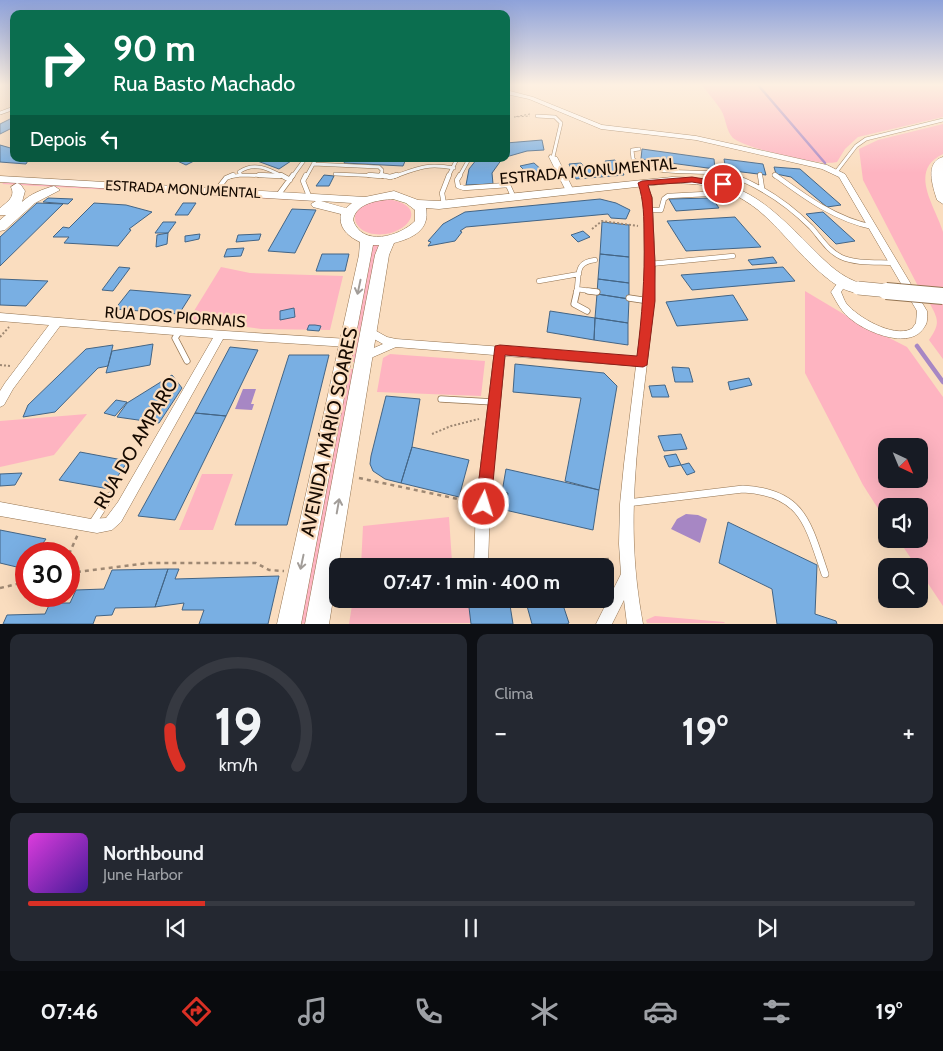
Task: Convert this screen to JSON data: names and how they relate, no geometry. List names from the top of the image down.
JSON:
{
  "streets": {
    "main road": ["ESTRADA MONUMENTAL", "AVENIDA MÁRIO SOARES"],
    "street": ["RUA DOS PIORNAIS", "RUA DO AMPARO"]
  },
  "crossings": [
    ["ESTRADA MONUMENTAL", "AVENIDA MÁRIO SOARES"],
    ["RUA DOS PIORNAIS", "AVENIDA MÁRIO SOARES"],
    ["RUA DOS PIORNAIS", "RUA DO AMPARO"]
  ],
  "north": "bottom right",
  "page": {
    "turn": ["90 m", "Rua Basto Machado"],
    "then": "Depois",
    "limit": "30",
    "trip": "07:47 · 1 min · 400 m",
    "tile": "Clima",
    "heat": ["−", "19°", "+"],
    "song": ["Northbound", "June Harbor"],
    "tabs": ["07:46", "19°"],
    "gauge": ["19", "km/h"]
  }
}
